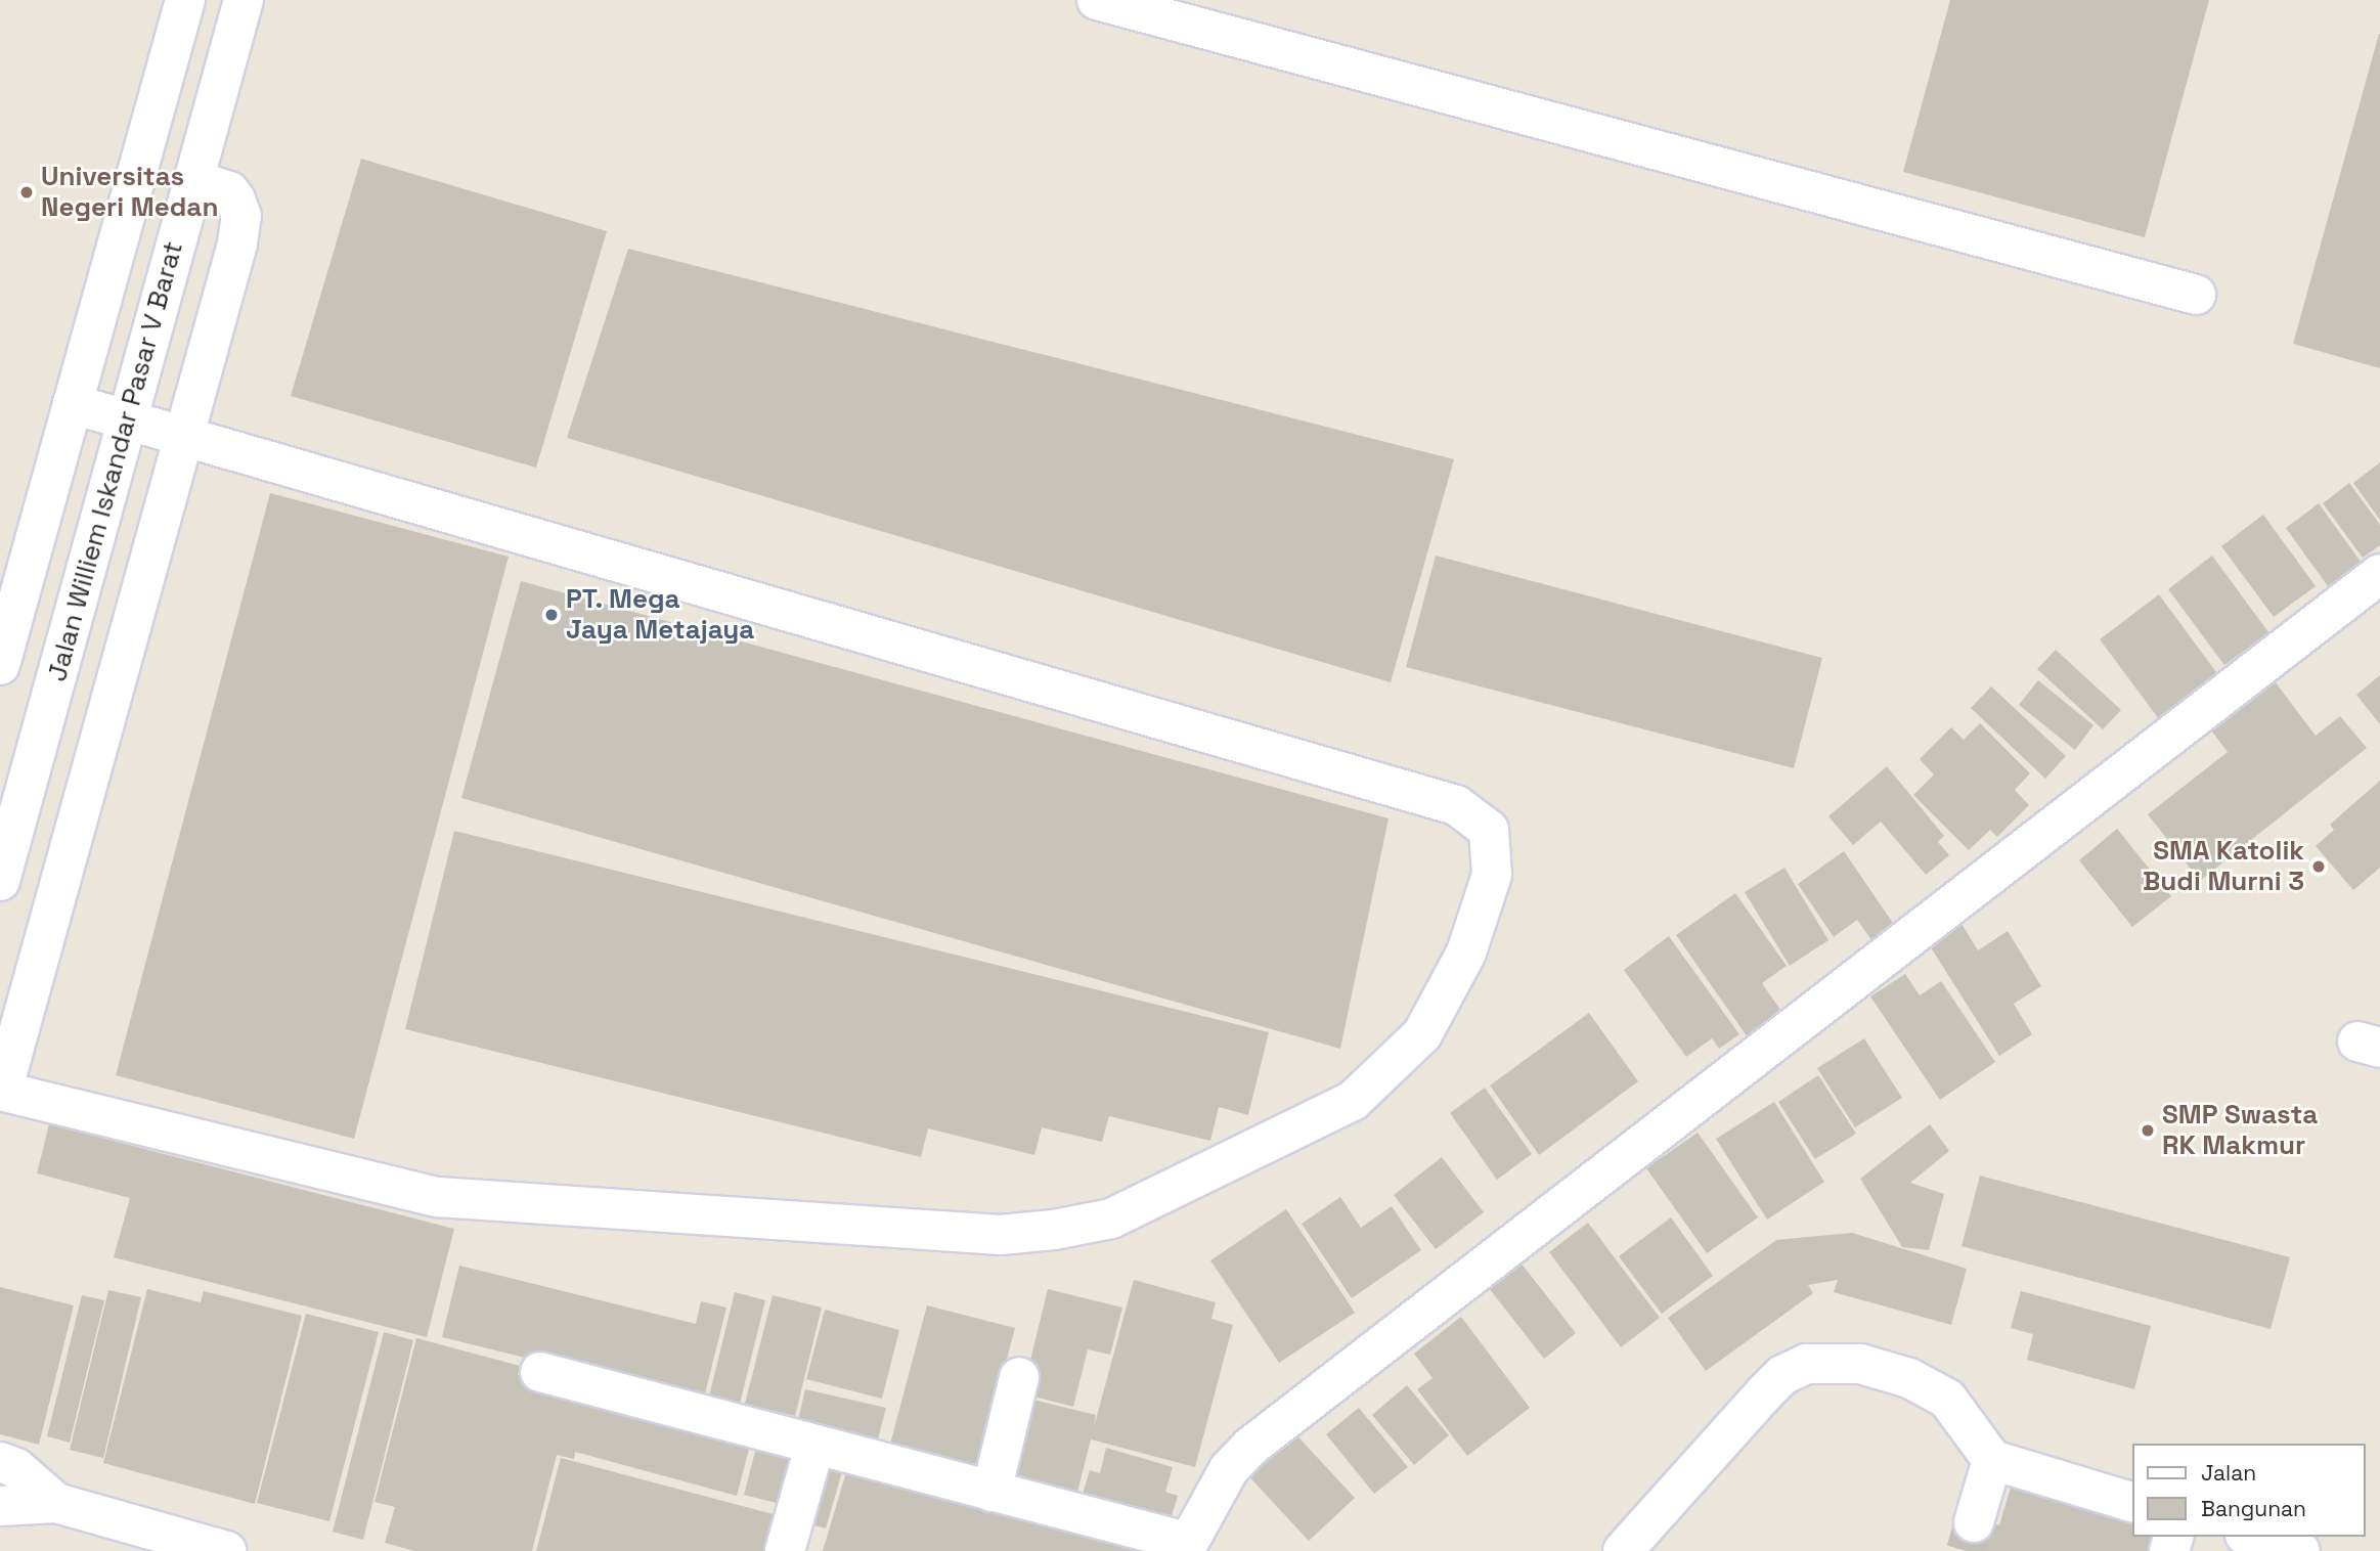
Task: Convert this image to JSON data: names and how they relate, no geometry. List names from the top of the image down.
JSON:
{
  "streets": {
    "street": ["Jalan Williem Iskandar Pasar V Barat"]
  },
  "places": [
    "Universitas Negeri Medan",
    "PT. Mega Jaya Metajaya",
    "SMA Katolik Budi Murni 3",
    "SMP Swasta RK Makmur"
  ],
  "legend": ["Jalan", "Bangunan"]
}
